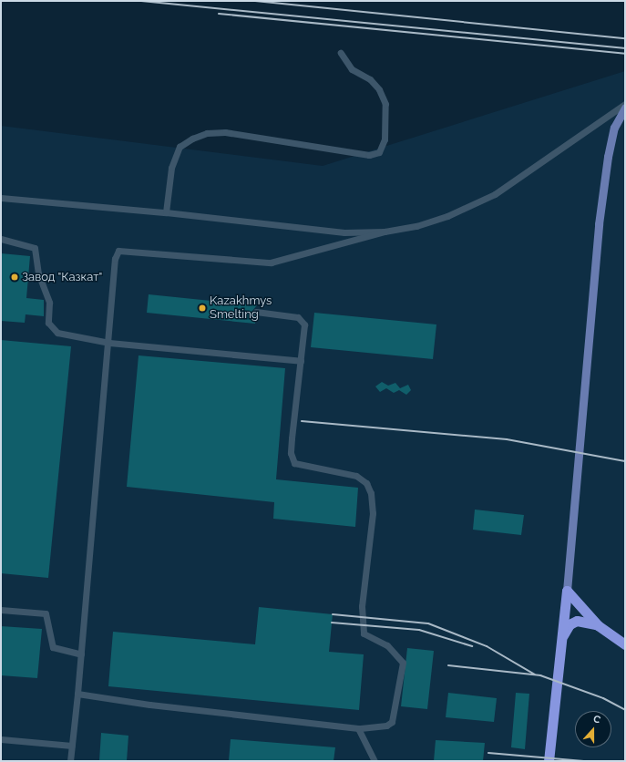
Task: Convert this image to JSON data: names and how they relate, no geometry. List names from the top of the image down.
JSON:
{
  "places": ["Завод \"Казкат\"", "Kazakhmys Smelting"],
  "north": "top"
}
